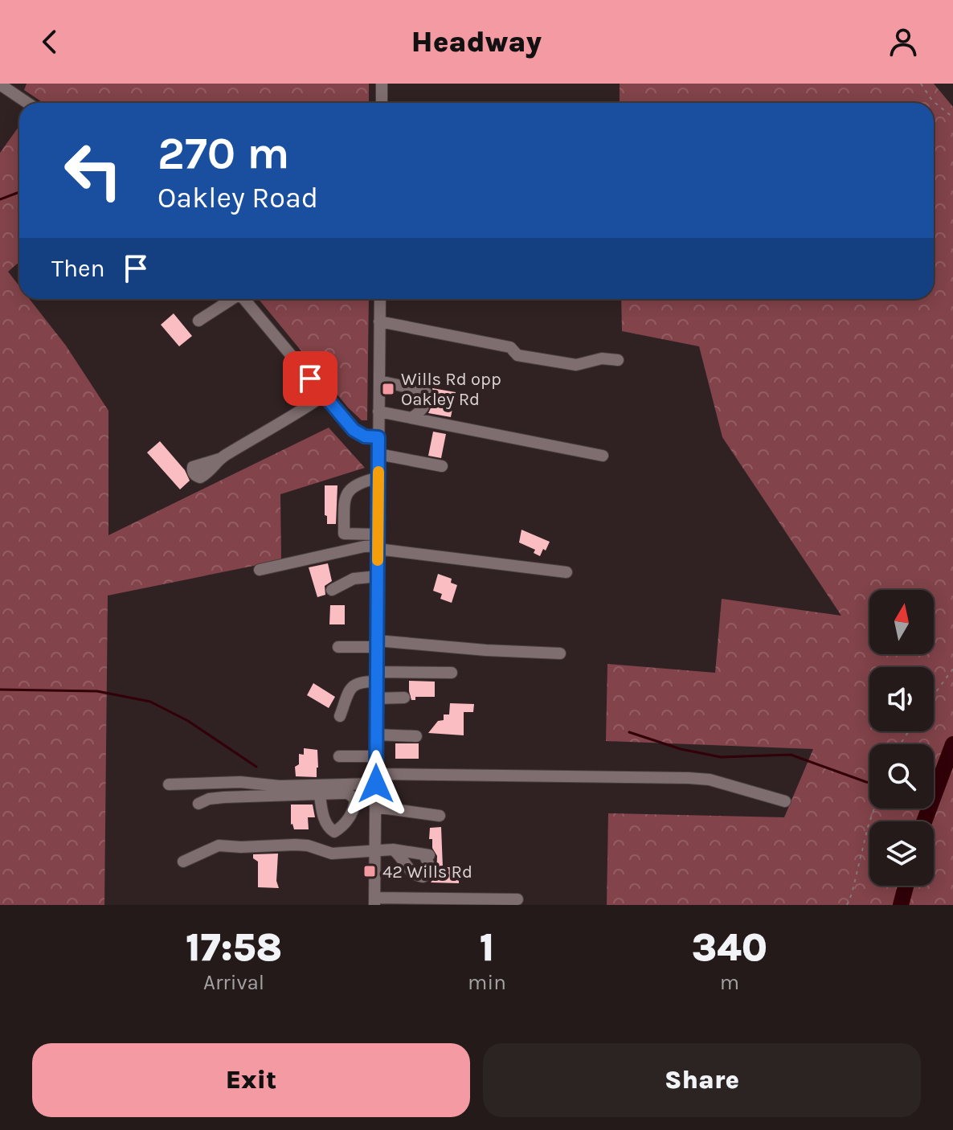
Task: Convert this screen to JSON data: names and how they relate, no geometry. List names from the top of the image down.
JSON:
{
  "places": {
    "transit": ["Wills Rd opp Oakley Rd", "42 Wills Rd"]
  },
  "north": "top",
  "page": {
    "header": "Headway",
    "turn": ["270 m", "Oakley Road"],
    "then": "Then",
    "eta": [
      "17:58",
      "Arrival",
      "1",
      "min",
      "340",
      "m"
    ],
    "buttons": ["Exit", "Share"]
  }
}
